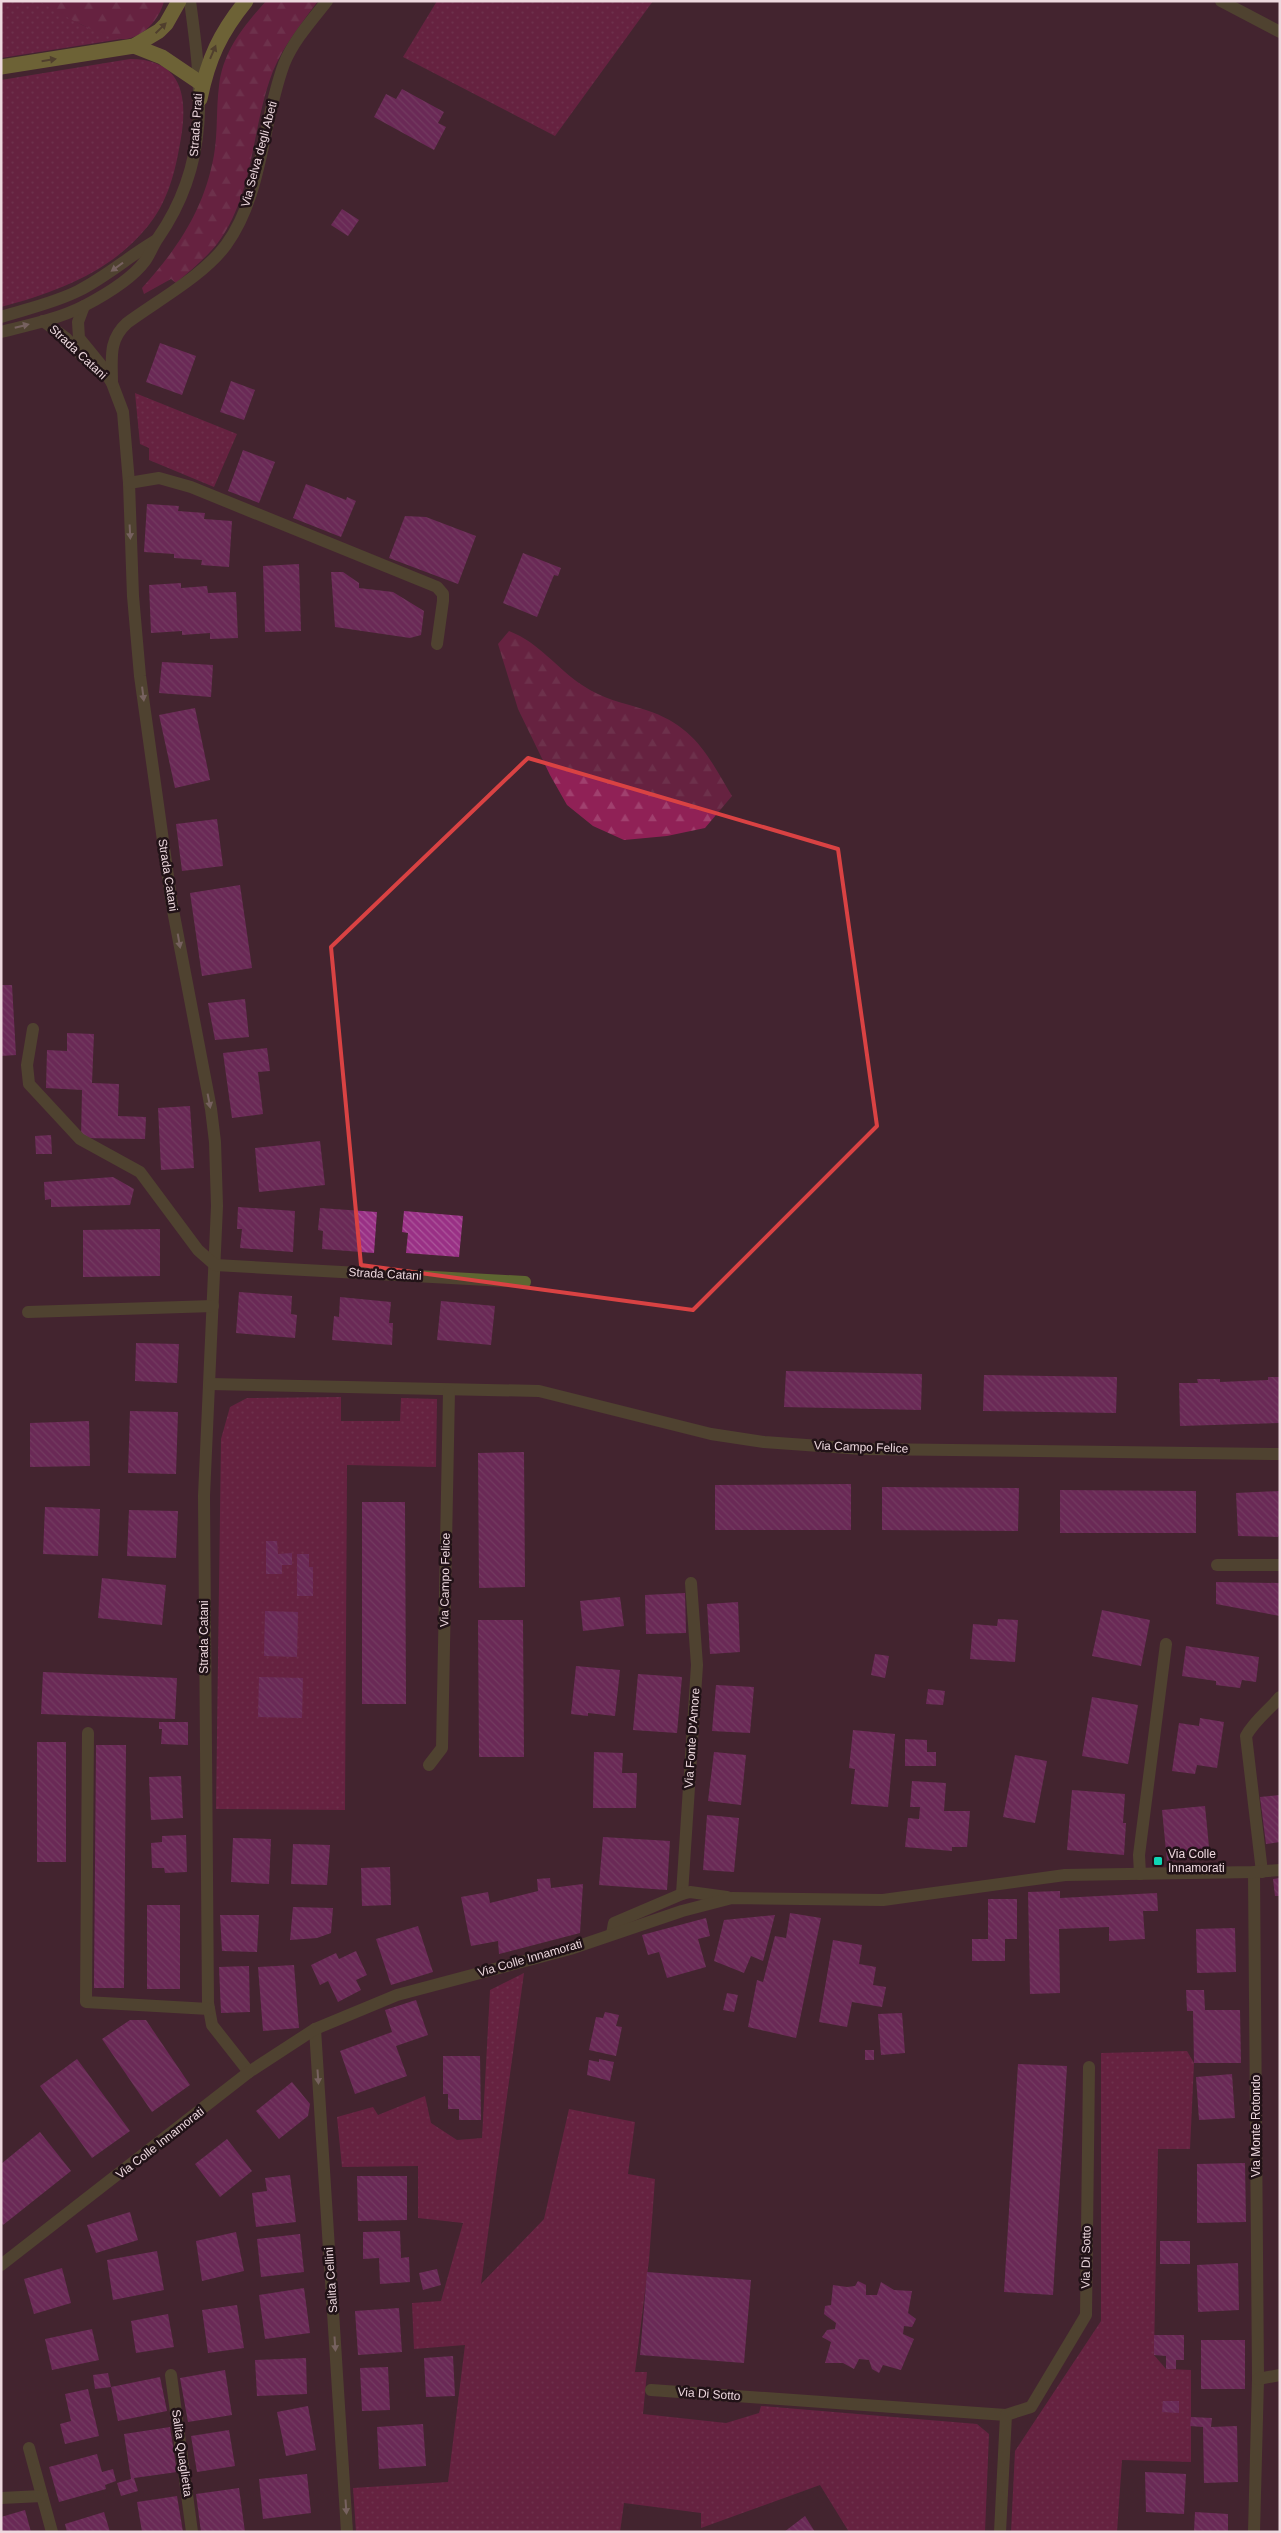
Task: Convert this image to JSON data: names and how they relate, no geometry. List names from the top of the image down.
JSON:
{
  "streets": {
    "street": [
      "Strada Prati",
      "Via Selva degli Abeti",
      "Strada Catani",
      "Via Campo Felice",
      "Via Fonte D'Amore",
      "Via Colle Innamorati",
      "Via Monte Rotondo",
      "Via Di Sotto",
      "Salita Cellini",
      "Salita Quaglietta"
    ]
  },
  "crossings": [
    ["Strada Prati", "Strada Catani"],
    ["Via Selva degli Abeti", "Strada Catani"],
    ["Strada Catani", "Via Campo Felice"],
    ["Strada Catani", "Via Colle Innamorati"],
    ["Via Colle Innamorati", "Via Monte Rotondo"],
    ["Via Colle Innamorati", "Salita Cellini"]
  ],
  "one_way": ["Strada Catani", "Salita Cellini"],
  "places": {
    "transit": ["Via Colle Innamorati"]
  }
}
